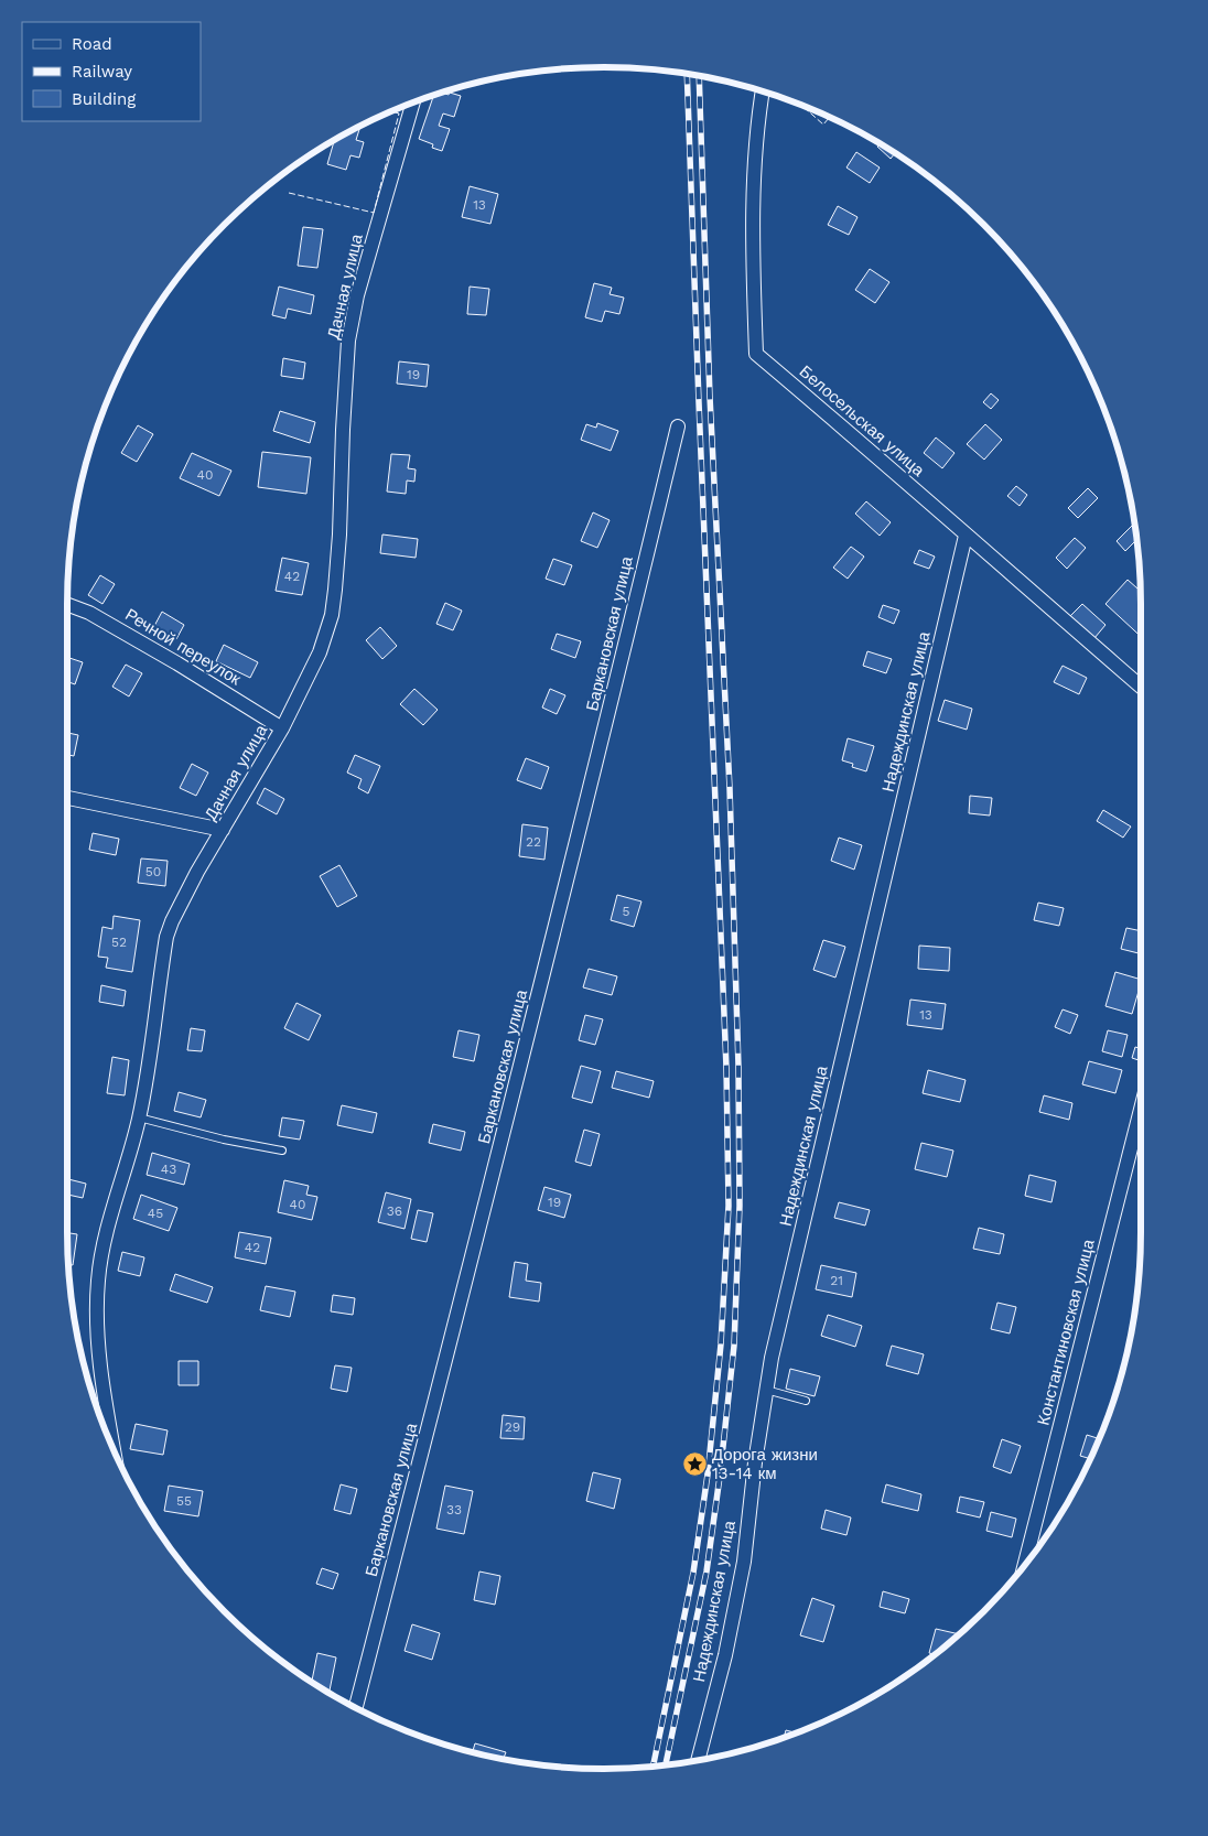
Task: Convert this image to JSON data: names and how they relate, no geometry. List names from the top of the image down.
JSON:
{
  "streets": {
    "street": [
      "Дачная улица",
      "Белосельская улица",
      "Баркановская улица",
      "Речной переулок",
      "Надеждинская улица",
      "Константиновская улица"
    ]
  },
  "crossings": [
    ["Дачная улица", "Речной переулок"],
    ["Белосельская улица", "Надеждинская улица"]
  ],
  "places": {
    "place": ["Дорога жизни 13-14 км"]
  },
  "house_numbers": [
    "13",
    "19",
    "40",
    "42",
    "22",
    "50",
    "5",
    "52",
    "13",
    "43",
    "19",
    "40",
    "36",
    "45",
    "42",
    "21",
    "29",
    "55",
    "33"
  ],
  "legend": ["Road", "Railway", "Building"]
}
